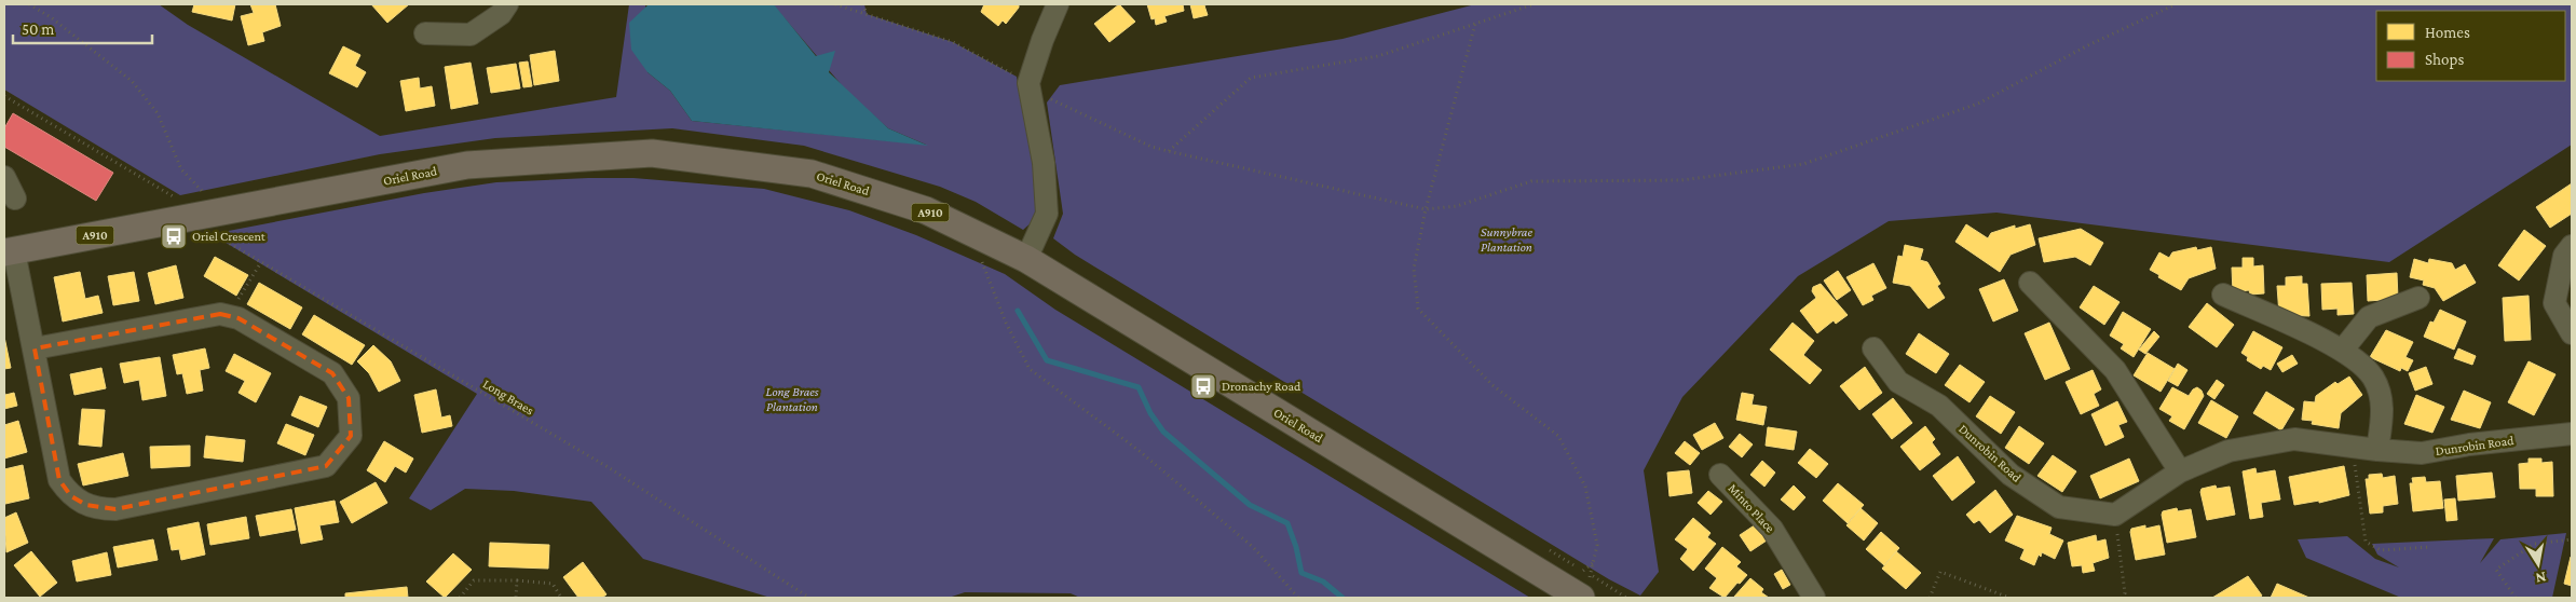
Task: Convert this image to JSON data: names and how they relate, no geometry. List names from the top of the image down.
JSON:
{
  "streets": {
    "main road": ["Oriel Road", "A910"],
    "street": ["Dunrobin Road", "Minto Place"],
    "path": ["Long Braes"]
  },
  "crossings": [
    ["Oriel Road", "Long Braes"]
  ],
  "parks": ["Sunnybrae Plantation", "Long Braes Plantation"],
  "places": {
    "bus stop": ["Oriel Crescent", "Dronachy Road"]
  },
  "legend": ["Homes", "Shops"],
  "scale_bar": "50 m",
  "north": "bottom"
}
